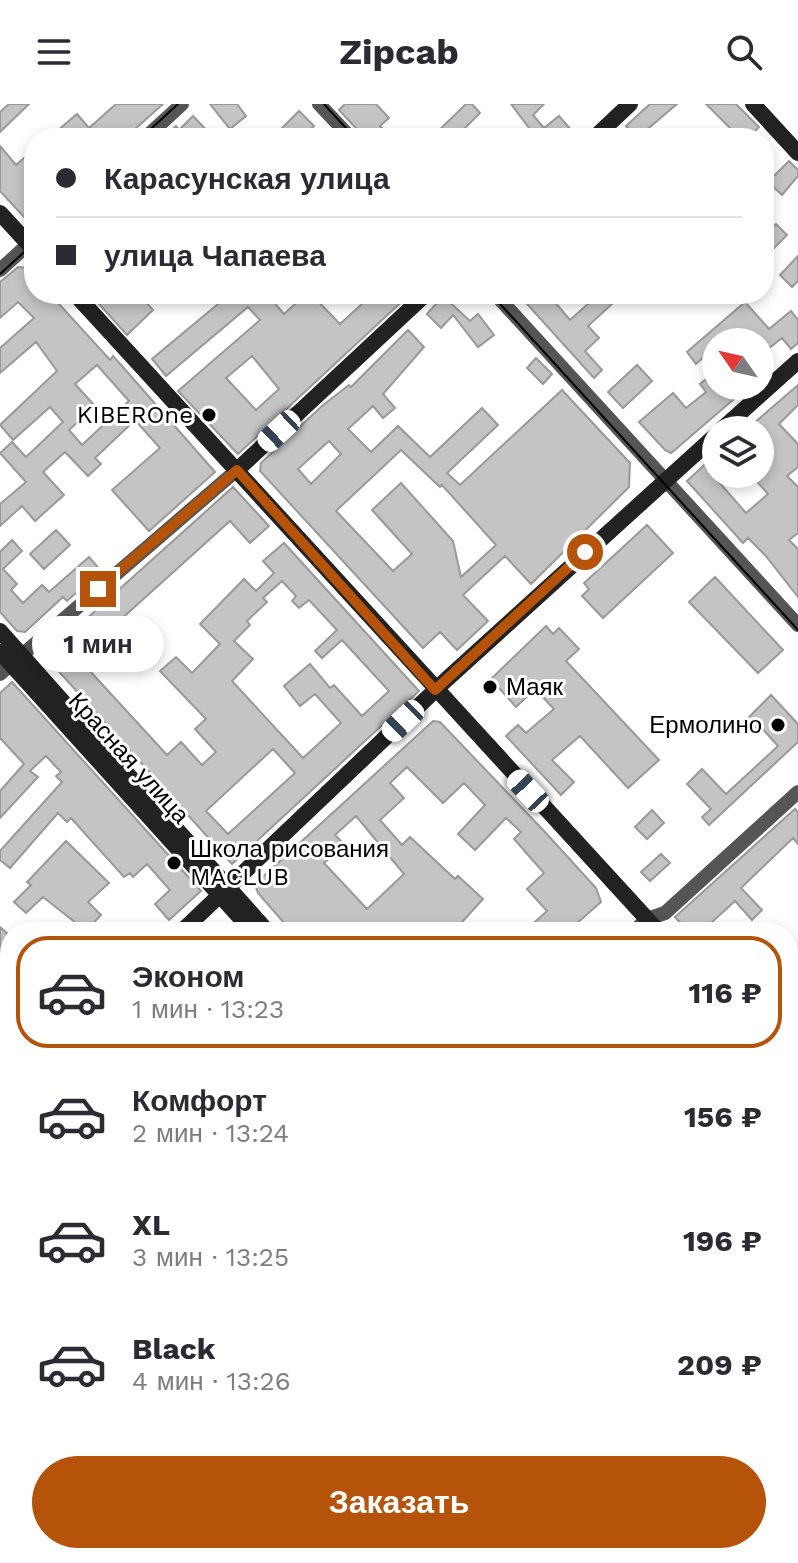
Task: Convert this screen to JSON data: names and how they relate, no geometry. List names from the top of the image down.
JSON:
{
  "streets": {
    "street": ["Красная улица"]
  },
  "places": [
    "KIBEROne",
    "Маяк",
    "Ермолино",
    "Школа рисования MACLUB"
  ],
  "north": "top left",
  "page": {
    "header": "Zipcab",
    "banner": ["Карасунская улица", "улица Чапаева"],
    "bubble": "1 мин",
    "list": [
      {
        "name": "Эконом",
        "note": "1 мин · 13:23",
        "value": "116 ₽"
      },
      {
        "name": "Комфорт",
        "note": "2 мин · 13:24",
        "value": "156 ₽"
      },
      {
        "name": "XL",
        "note": "3 мин · 13:25",
        "value": "196 ₽"
      },
      {
        "name": "Black",
        "note": "4 мин · 13:26",
        "value": "209 ₽"
      }
    ],
    "buttons": "Заказать"
  }
}
